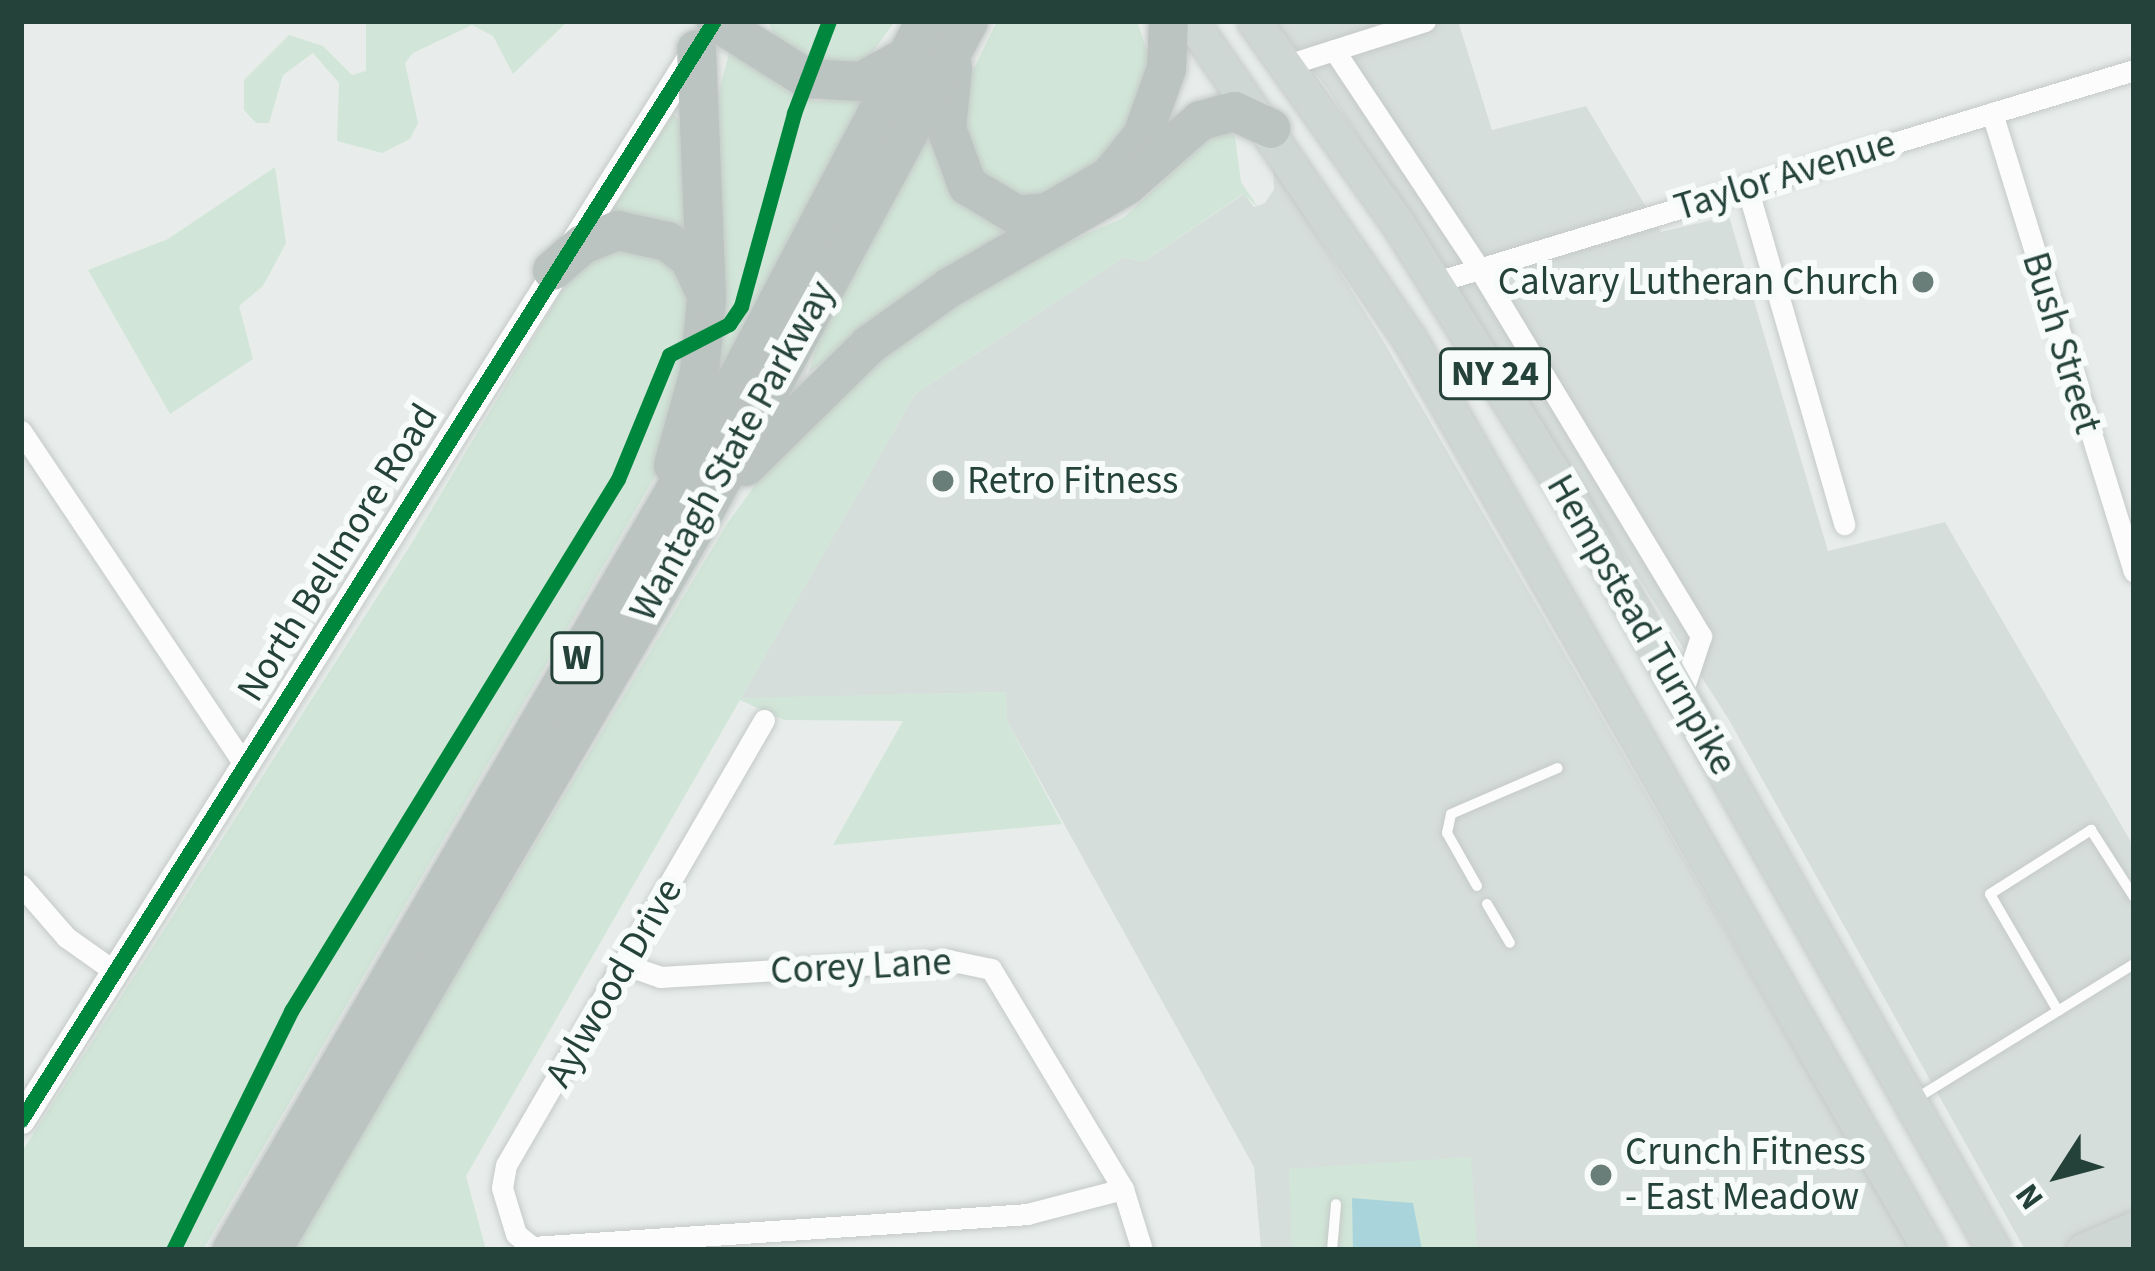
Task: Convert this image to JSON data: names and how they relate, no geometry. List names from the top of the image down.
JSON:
{
  "streets": {
    "highway": ["Wantagh State Parkway", "W"],
    "main road": ["NY 24", "Hempstead Turnpike"],
    "street": [
      "Taylor Avenue",
      "Bush Street",
      "North Bellmore Road",
      "Corey Lane",
      "Aylwood Drive"
    ]
  },
  "crossings": [
    ["Taylor Avenue", "Bush Street"],
    ["Taylor Avenue", "Hempstead Turnpike"],
    ["Corey Lane", "Aylwood Drive"]
  ],
  "places": ["Calvary Lutheran Church", "Retro Fitness", "Crunch Fitness - East Meadow"],
  "north": "bottom left"
}
